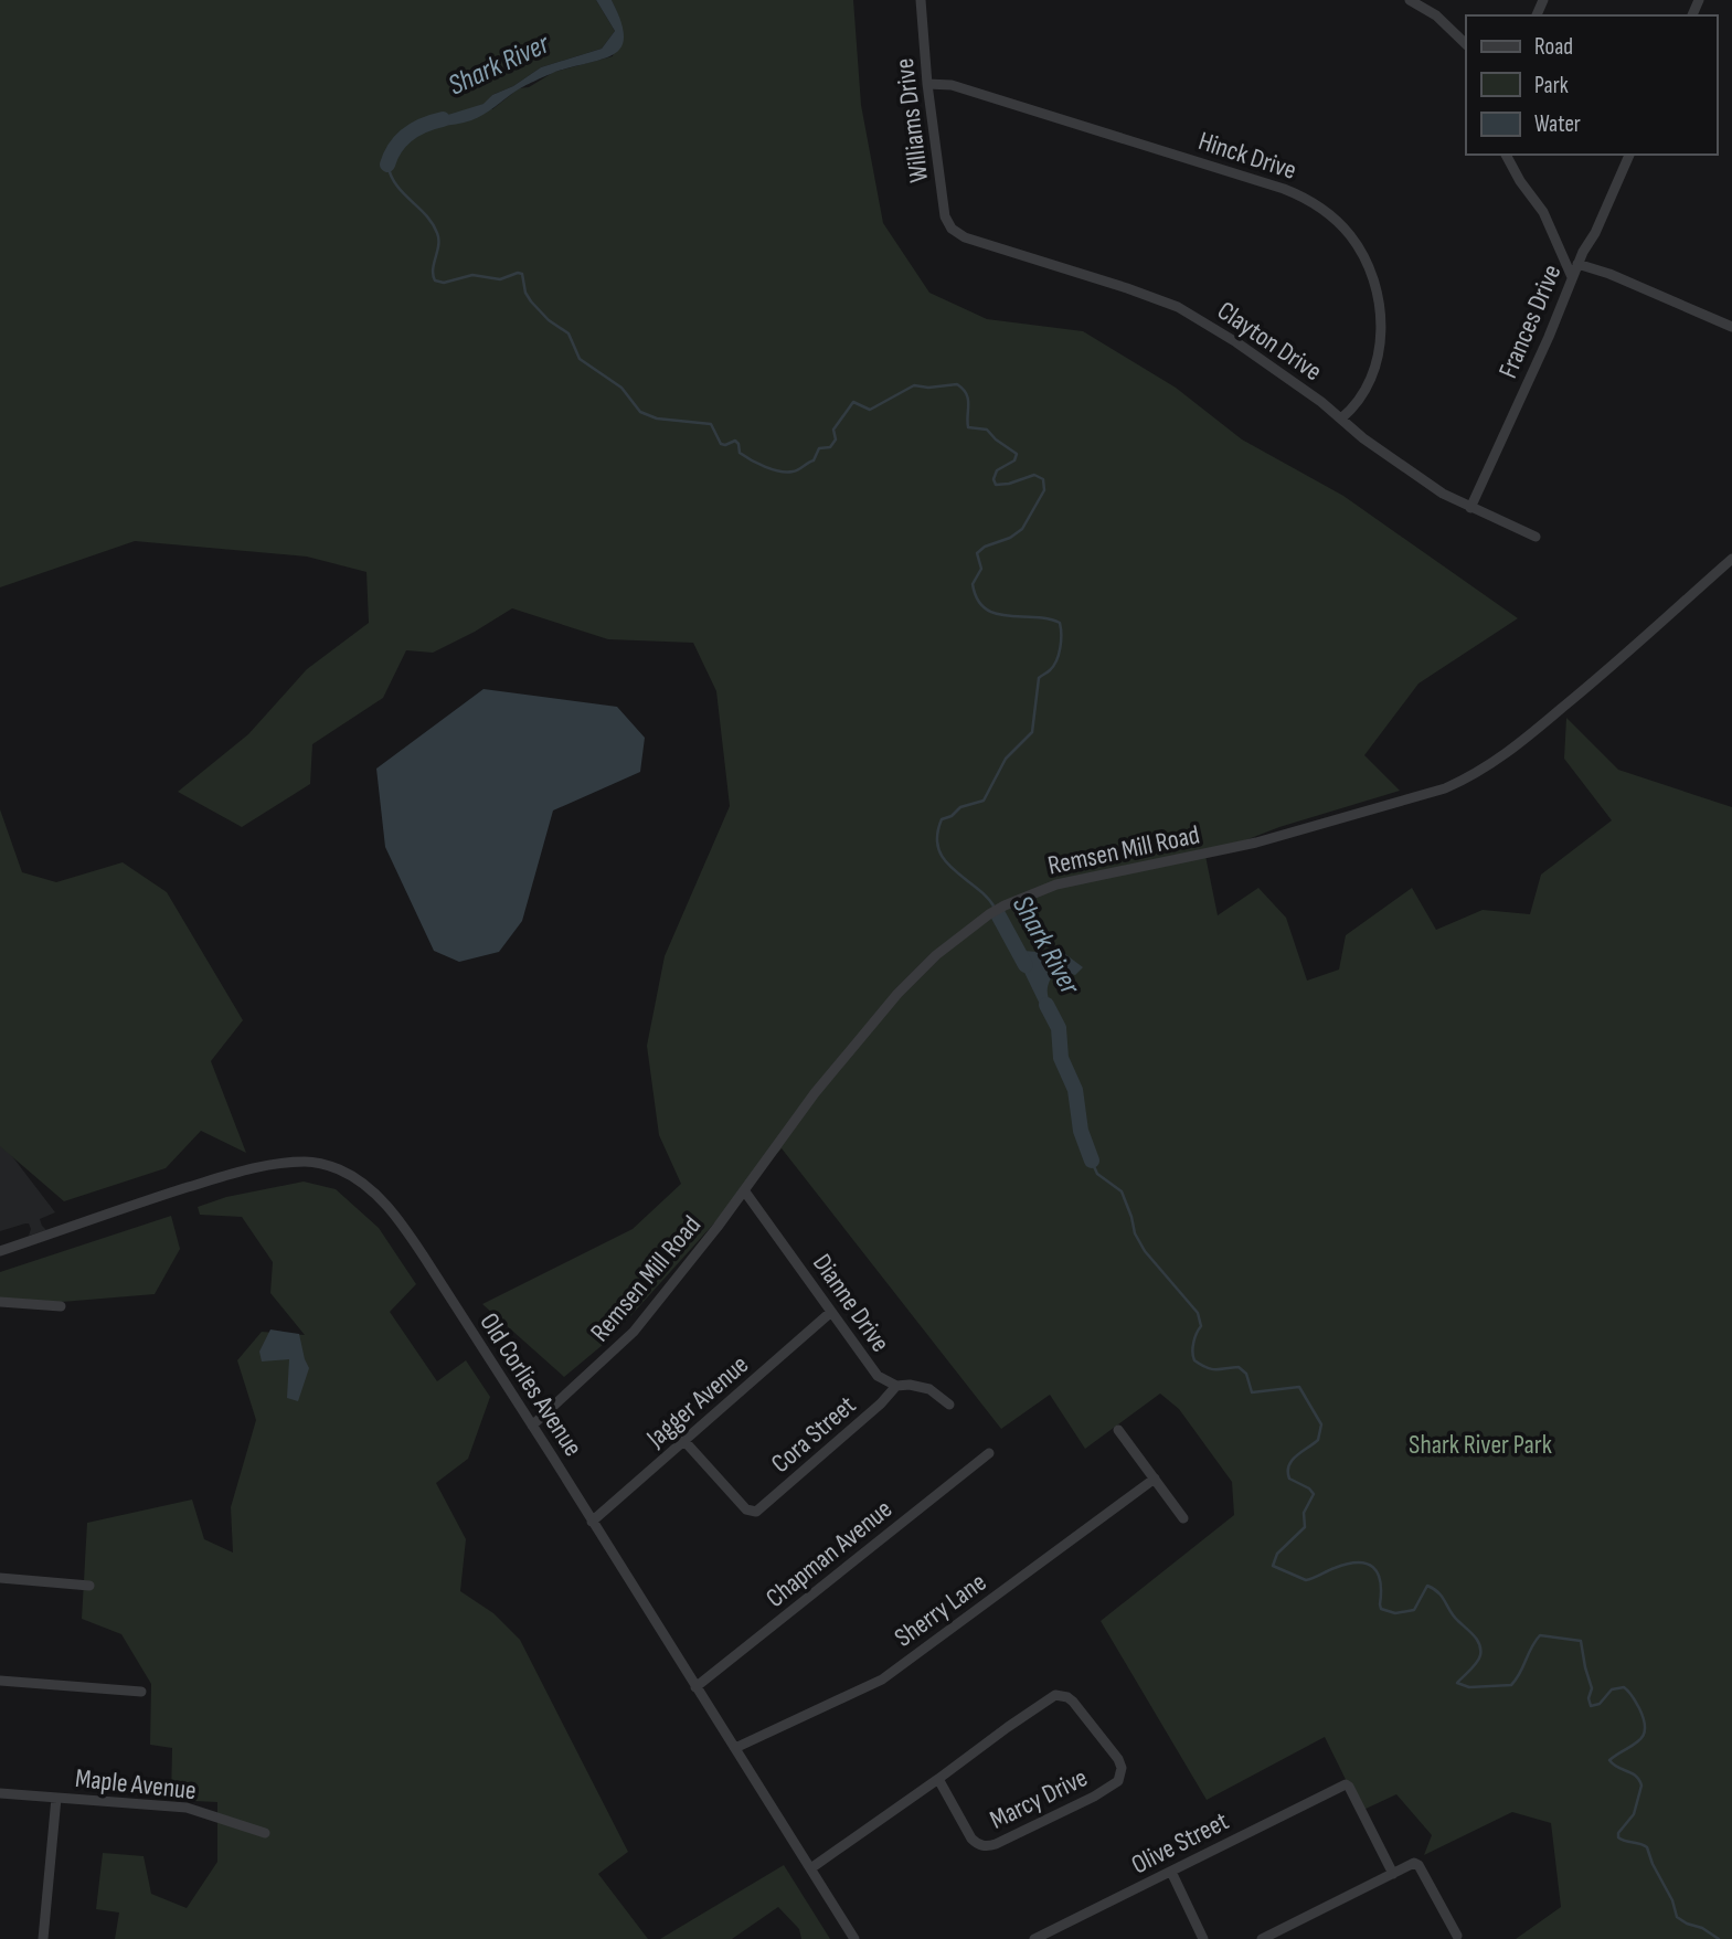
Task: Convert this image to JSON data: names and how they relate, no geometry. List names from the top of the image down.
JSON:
{
  "streets": {
    "street": [
      "Williams Drive",
      "Hinck Drive",
      "Frances Drive",
      "Clayton Drive",
      "Remsen Mill Road",
      "Dianne Drive",
      "Old Corlies Avenue",
      "Jagger Avenue",
      "Cora Street",
      "Chapman Avenue",
      "Sherry Lane",
      "Maple Avenue",
      "Marcy Drive",
      "Olive Street"
    ]
  },
  "crossings": [
    ["Williams Drive", "Hinck Drive"],
    ["Williams Drive", "Clayton Drive"],
    ["Hinck Drive", "Clayton Drive"],
    ["Frances Drive", "Clayton Drive"],
    ["Remsen Mill Road", "Dianne Drive"],
    ["Remsen Mill Road", "Old Corlies Avenue"],
    ["Dianne Drive", "Jagger Avenue"],
    ["Dianne Drive", "Cora Street"],
    ["Old Corlies Avenue", "Jagger Avenue"],
    ["Old Corlies Avenue", "Chapman Avenue"],
    ["Old Corlies Avenue", "Sherry Lane"],
    ["Old Corlies Avenue", "Marcy Drive"],
    ["Jagger Avenue", "Cora Street"]
  ],
  "water": ["Shark River"],
  "parks": ["Shark River Park"],
  "legend": ["Road", "Park", "Water"]
}
